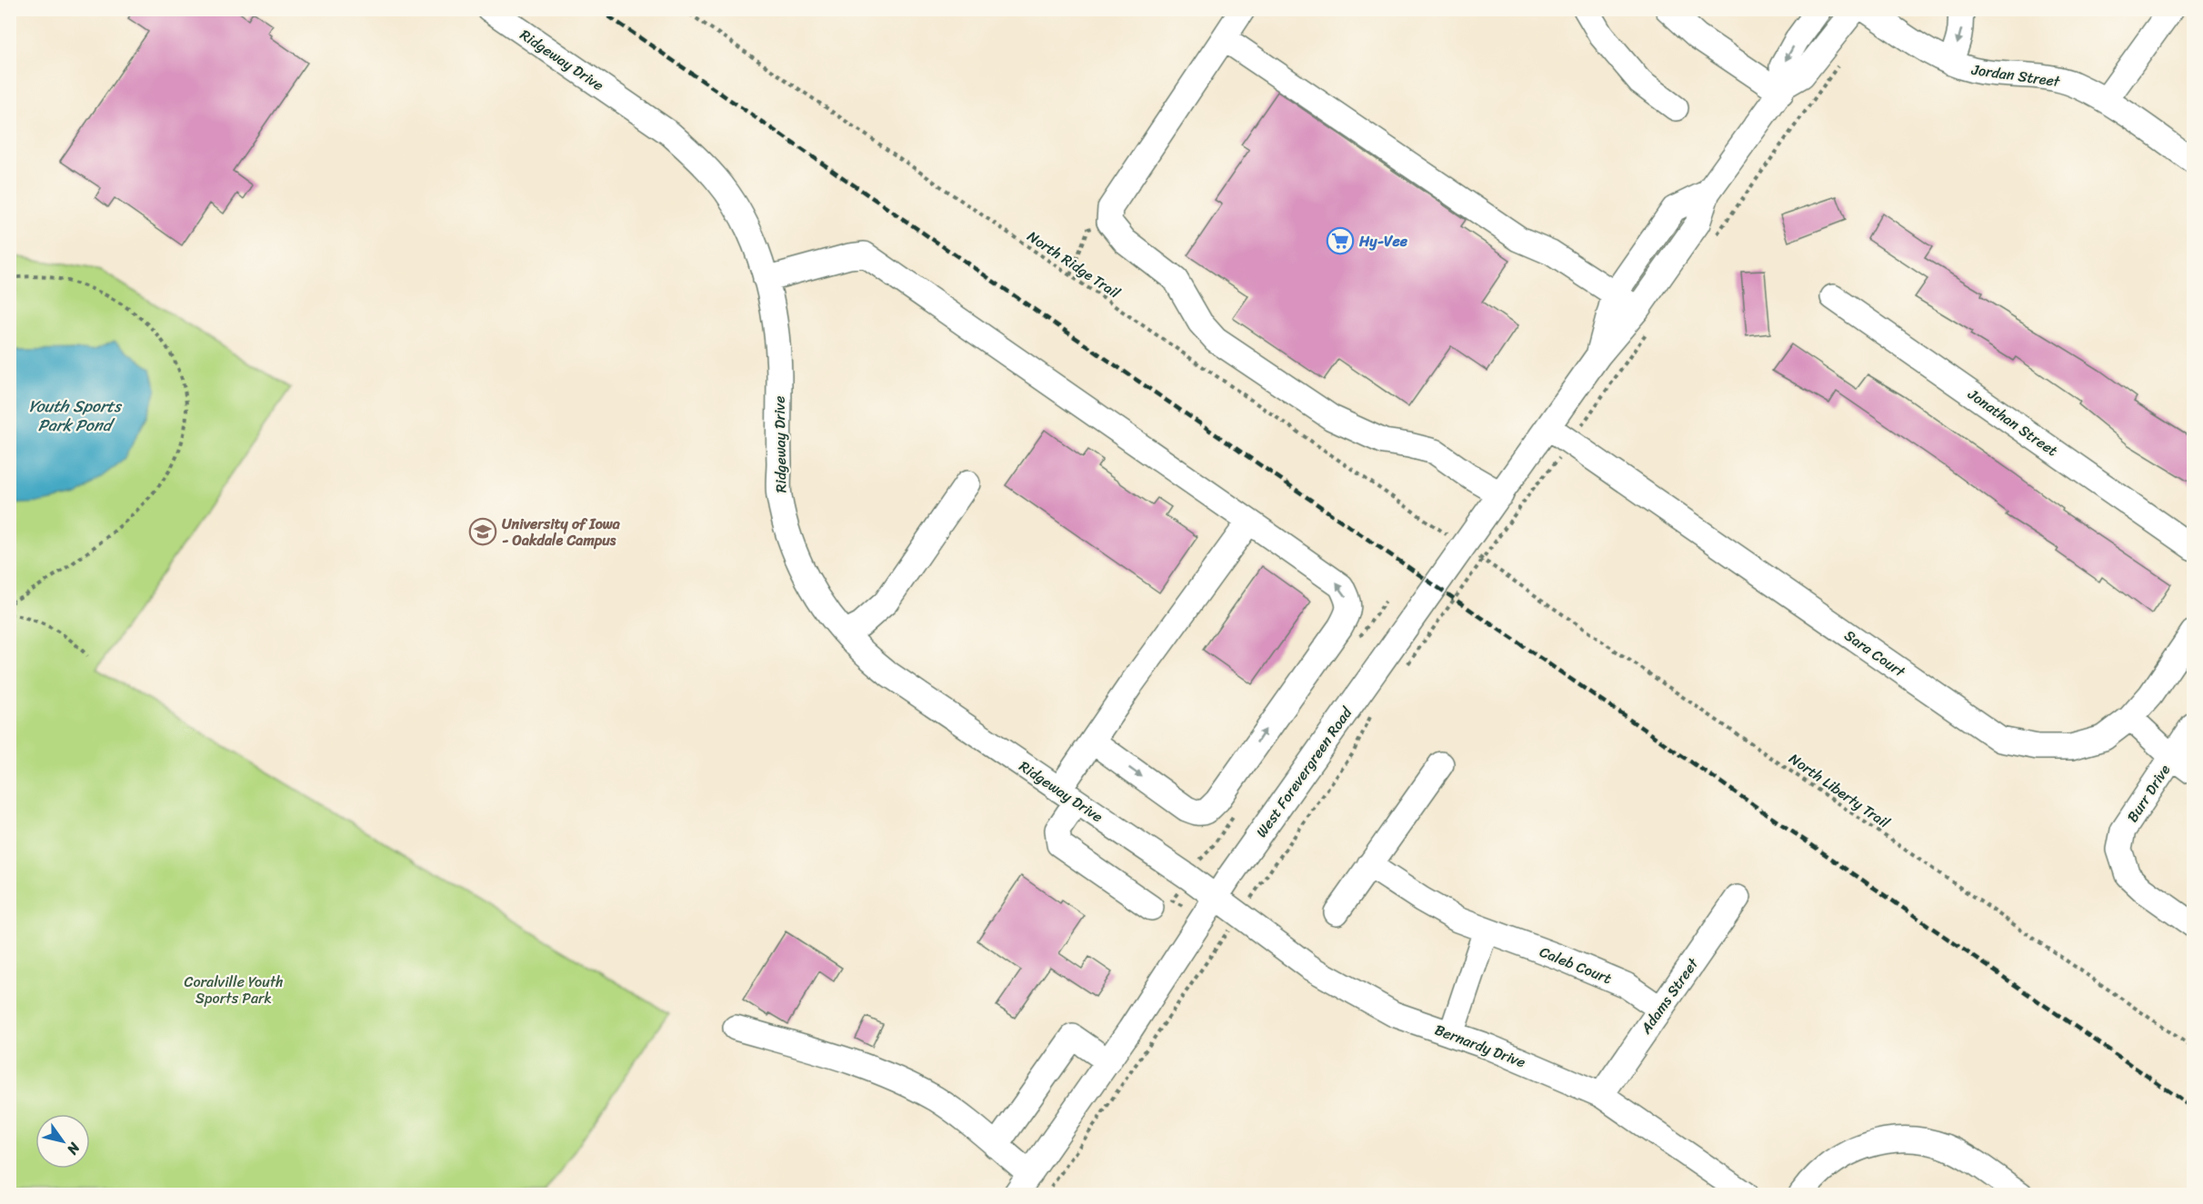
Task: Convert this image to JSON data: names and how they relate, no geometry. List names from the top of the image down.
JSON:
{
  "streets": {
    "street": [
      "Ridgeway Drive",
      "Jordan Street",
      "Jonathan Street",
      "Sara Court",
      "West Forevergreen Road",
      "Burr Drive",
      "Caleb Court",
      "Adams Street",
      "Bernardy Drive"
    ],
    "path": ["North Ridge Trail", "North Liberty Trail"]
  },
  "crossings": [
    ["Ridgeway Drive", "West Forevergreen Road"],
    ["Ridgeway Drive", "Bernardy Drive"],
    ["Sara Court", "West Forevergreen Road"],
    ["Sara Court", "Burr Drive"],
    ["West Forevergreen Road", "Bernardy Drive"],
    ["Caleb Court", "Adams Street"],
    ["Adams Street", "Bernardy Drive"]
  ],
  "water": ["Youth Sports Park Pond"],
  "parks": ["Coralville Youth Sports Park"],
  "places": {
    "supermarket": ["Hy-Vee"],
    "school or university": ["University of Iowa - Oakdale Campus"]
  },
  "north": "bottom right"
}
